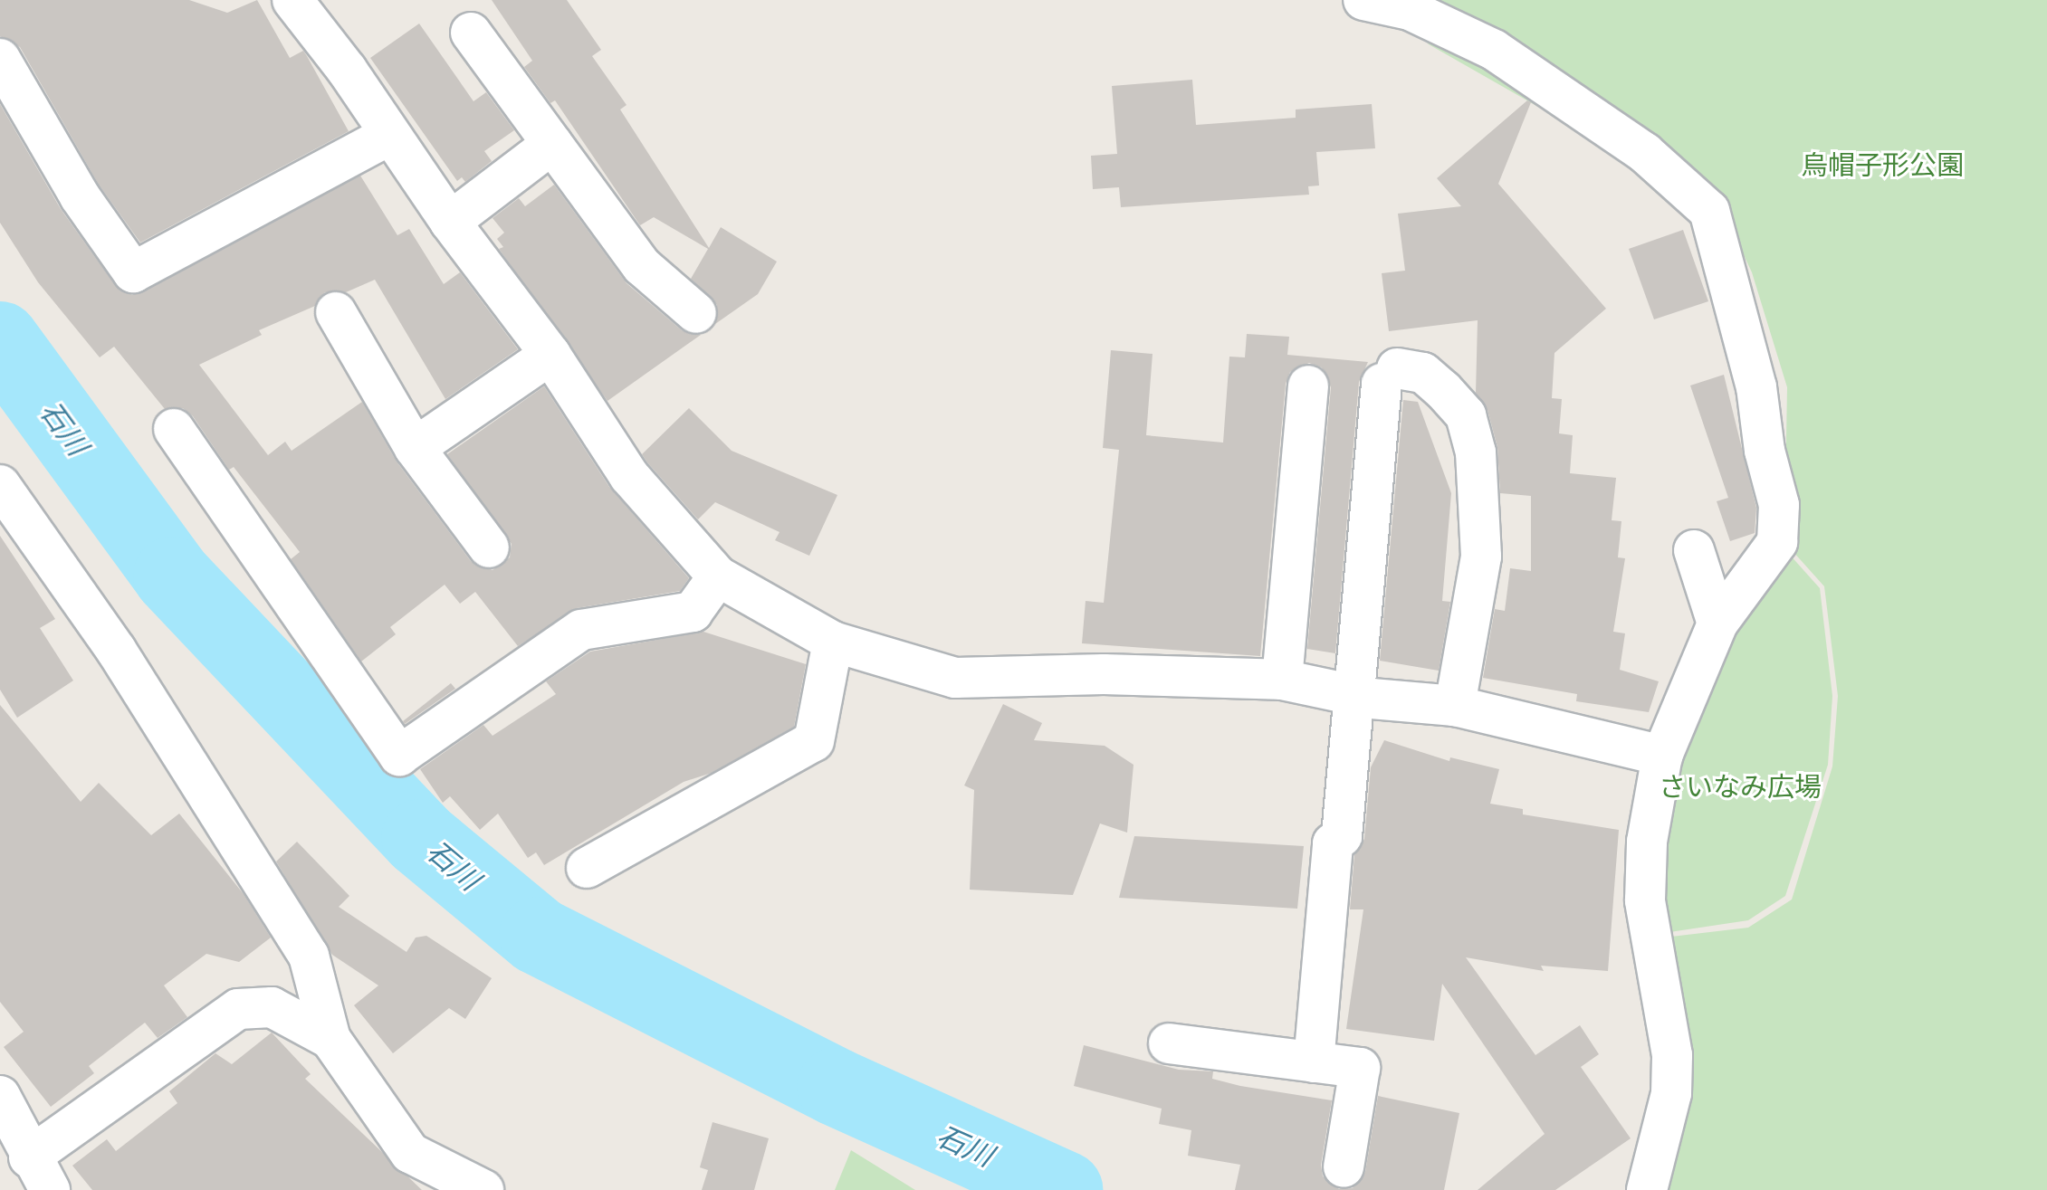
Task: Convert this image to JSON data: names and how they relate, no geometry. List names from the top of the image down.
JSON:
{
  "water": ["石川"],
  "parks": ["烏帽子形公園", "さいなみ広場"]
}
